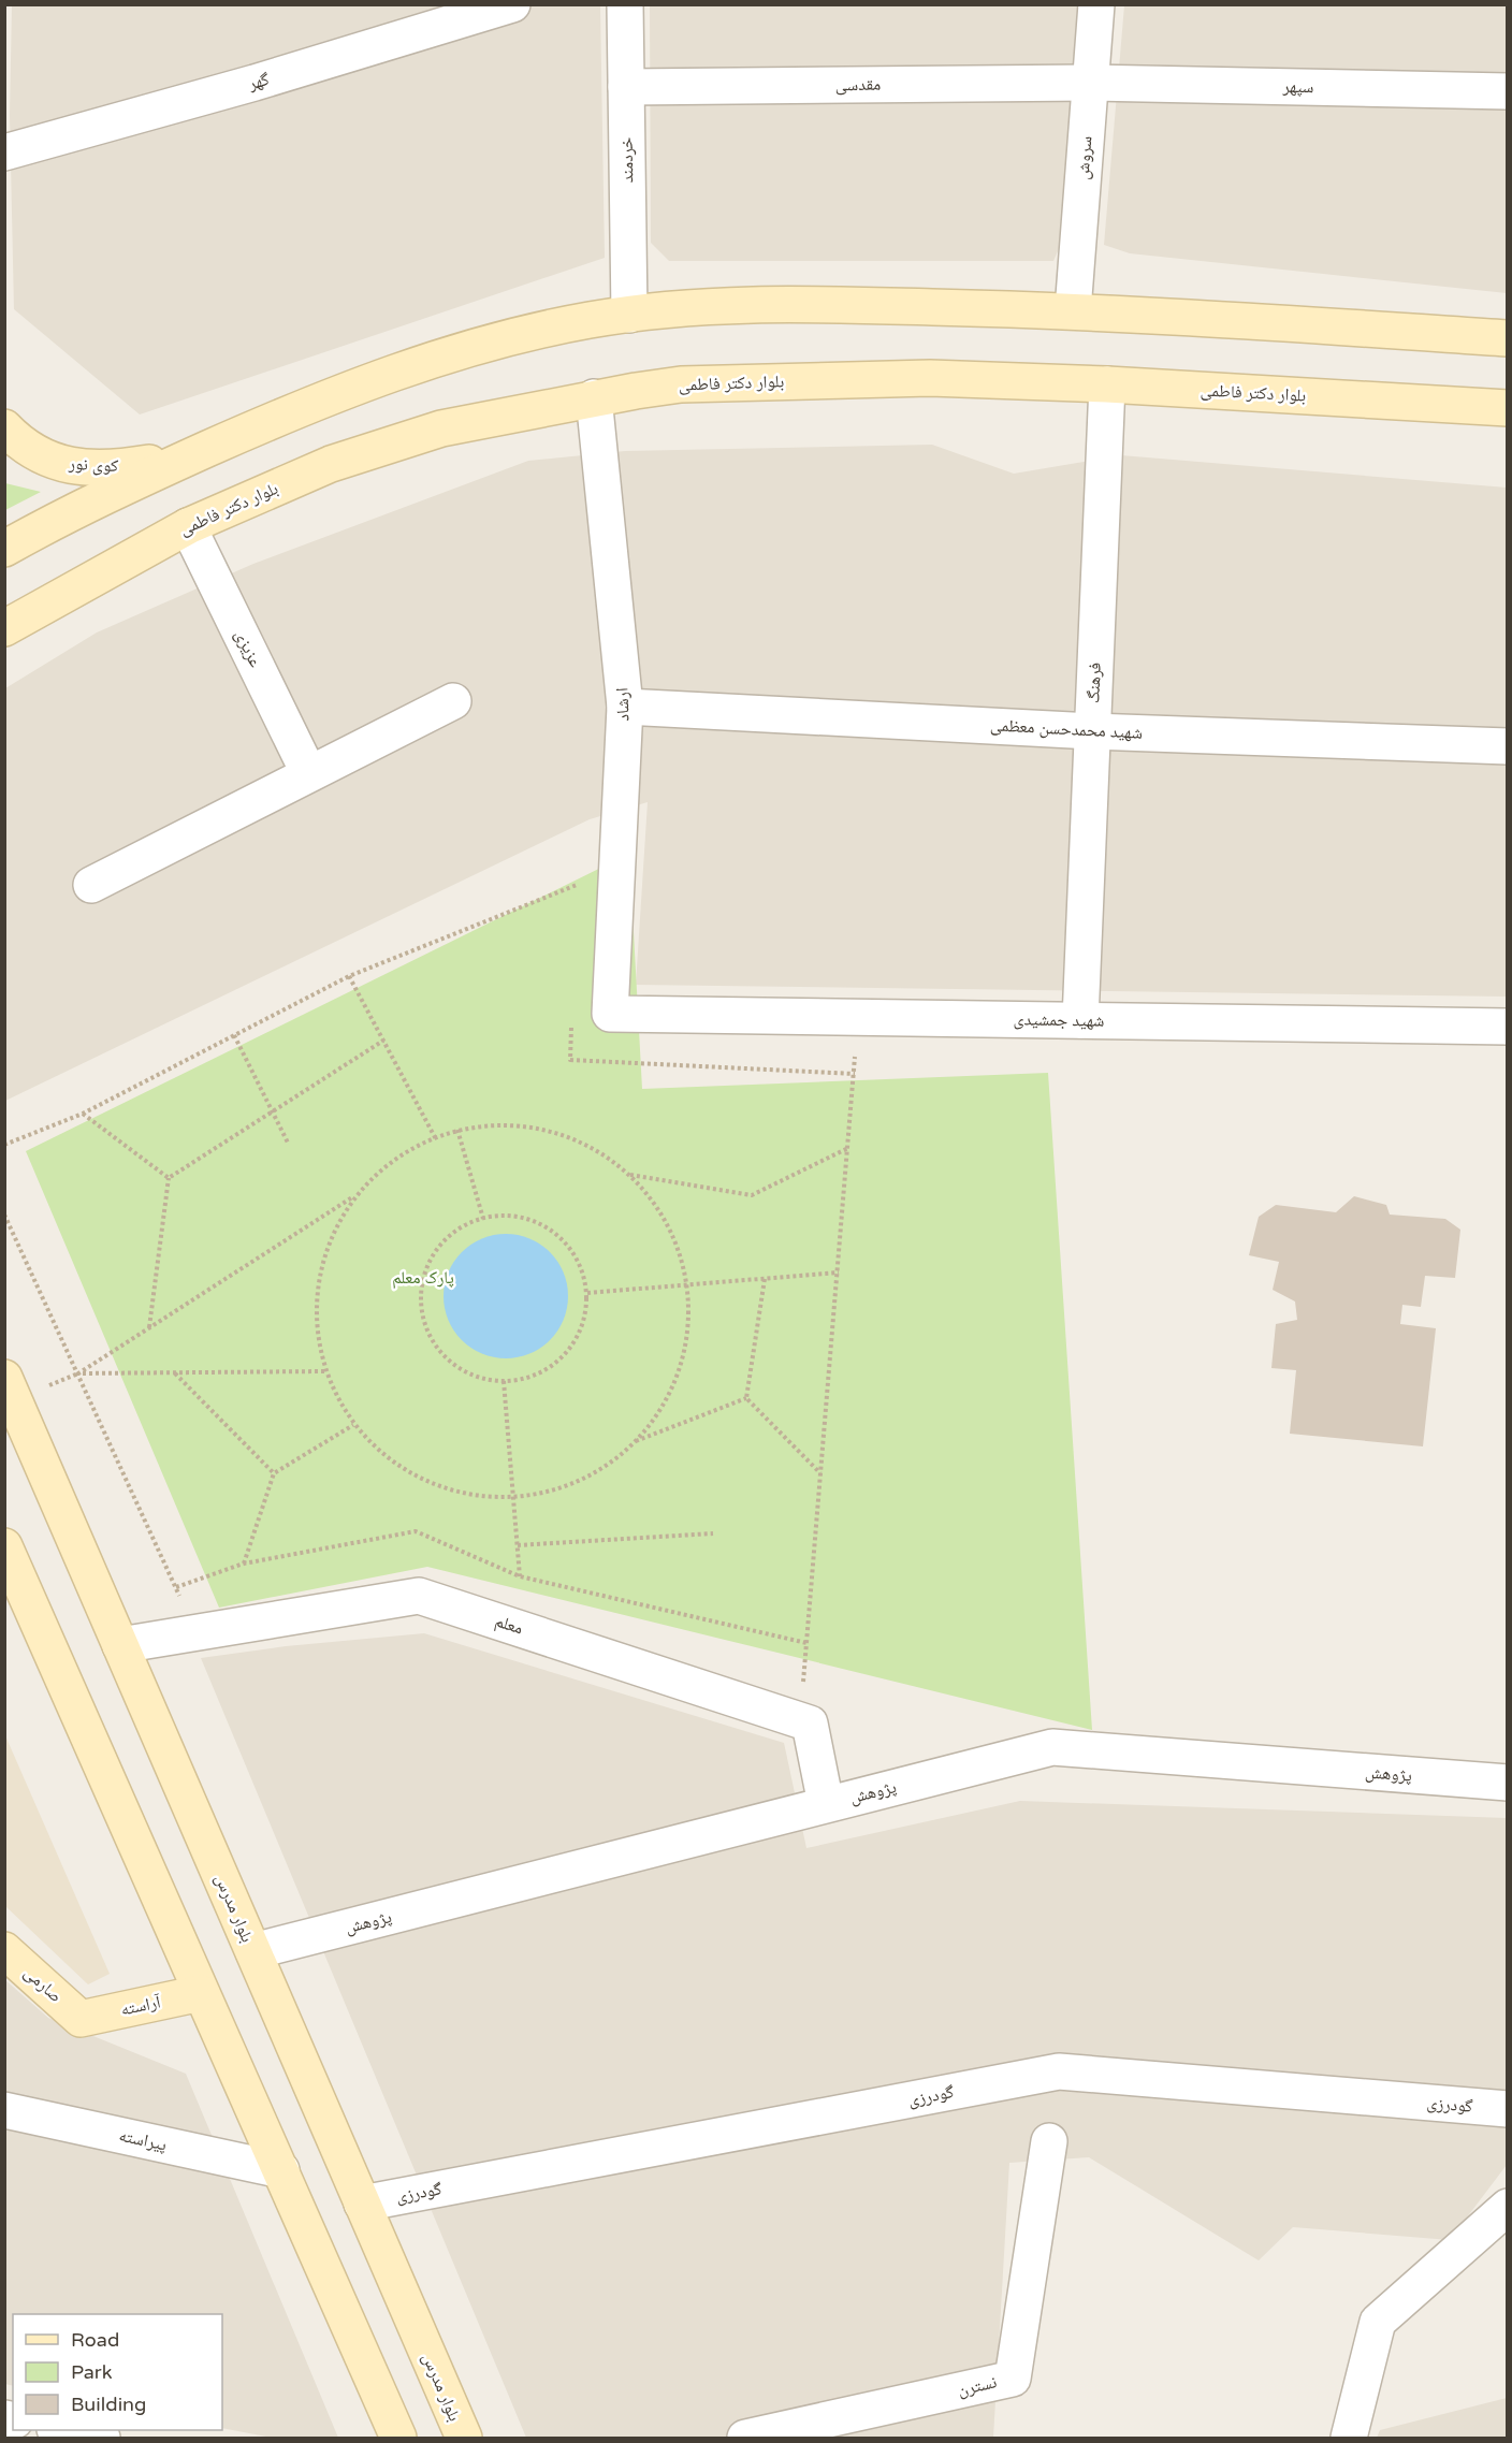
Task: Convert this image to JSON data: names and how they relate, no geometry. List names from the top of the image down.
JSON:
{
  "streets": {
    "main road": [
      "بلوار دکتر فاطمی",
      "کوی نور",
      "بلوار مدرس",
      "صارمی",
      "آراسته"
    ],
    "street": [
      "گهر",
      "مقدسی",
      "سپهر",
      "سروش",
      "خردمند",
      "عزیزی",
      "فرهنگ",
      "ارشاد",
      "شهید محمدحسن معظمی",
      "شهید جمشیدی",
      "معلم",
      "پژوهش",
      "گودرزی",
      "پیراسته",
      "نسترن"
    ]
  },
  "crossings": [
    ["مقدسی", "سپهر"],
    ["مقدسی", "سروش"],
    ["مقدسی", "خردمند"],
    ["سپهر", "سروش"],
    ["بلوار دکتر فاطمی", "عزیزی"],
    ["بلوار دکتر فاطمی", "فرهنگ"],
    ["بلوار دکتر فاطمی", "ارشاد"],
    ["فرهنگ", "شهید محمدحسن معظمی"],
    ["فرهنگ", "شهید جمشیدی"],
    ["ارشاد", "شهید محمدحسن معظمی"],
    ["ارشاد", "شهید جمشیدی"],
    ["معلم", "بلوار مدرس"],
    ["پژوهش", "بلوار مدرس"],
    ["بلوار مدرس", "گودرزی"],
    ["صارمی", "آراسته"]
  ],
  "parks": ["پارک معلم"],
  "legend": ["Road", "Park", "Building"]
}
